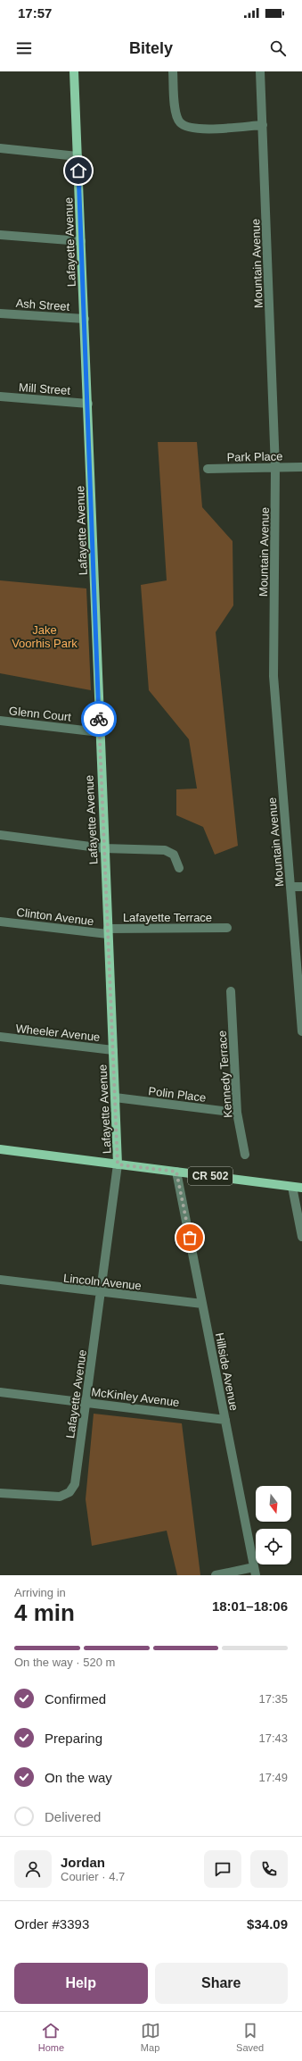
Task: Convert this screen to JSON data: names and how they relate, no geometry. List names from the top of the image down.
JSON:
{
  "streets": {
    "main road": ["Lafayette Avenue", "CR 502"],
    "street": [
      "Mountain Avenue",
      "Ash Street",
      "Mill Street",
      "Park Place",
      "Glenn Court",
      "Clinton Avenue",
      "Lafayette Terrace",
      "Wheeler Avenue",
      "Kennedy Terrace",
      "Polin Place",
      "Lincoln Avenue",
      "Hillside Avenue",
      "McKinley Avenue"
    ]
  },
  "crossings": [
    ["Lafayette Avenue", "Ash Street"],
    ["Lafayette Avenue", "Mill Street"],
    ["Lafayette Avenue", "Glenn Court"],
    ["Lafayette Avenue", "Clinton Avenue"],
    ["Lafayette Avenue", "Lafayette Terrace"],
    ["Lafayette Avenue", "Wheeler Avenue"],
    ["Lafayette Avenue", "Polin Place"],
    ["Lafayette Avenue", "CR 502"],
    ["Lafayette Avenue", "Lincoln Avenue"],
    ["Lafayette Avenue", "McKinley Avenue"],
    ["Mountain Avenue", "Park Place"],
    ["Clinton Avenue", "Lafayette Terrace"],
    ["Kennedy Terrace", "Polin Place"],
    ["CR 502", "Hillside Avenue"],
    ["Lincoln Avenue", "Hillside Avenue"],
    ["Hillside Avenue", "McKinley Avenue"]
  ],
  "parks": ["Jake Voorhis Park"],
  "north": "bottom",
  "page": {
    "status": "17:57",
    "header": "Bitely",
    "heading": ["4 min", "Arriving in", "18:01–18:06"],
    "panel": [
      "Jordan",
      "Courier · 4.7",
      "Order #3393",
      "$34.09"
    ],
    "bar": "On the way · 520 m",
    "list": [
      ["Confirmed", "17:35"],
      ["Preparing", "17:43"],
      ["On the way", "17:49"],
      "Delivered"
    ],
    "buttons": ["Help", "Share"],
    "tabs": ["Home", "Map", "Saved"]
  }
}
